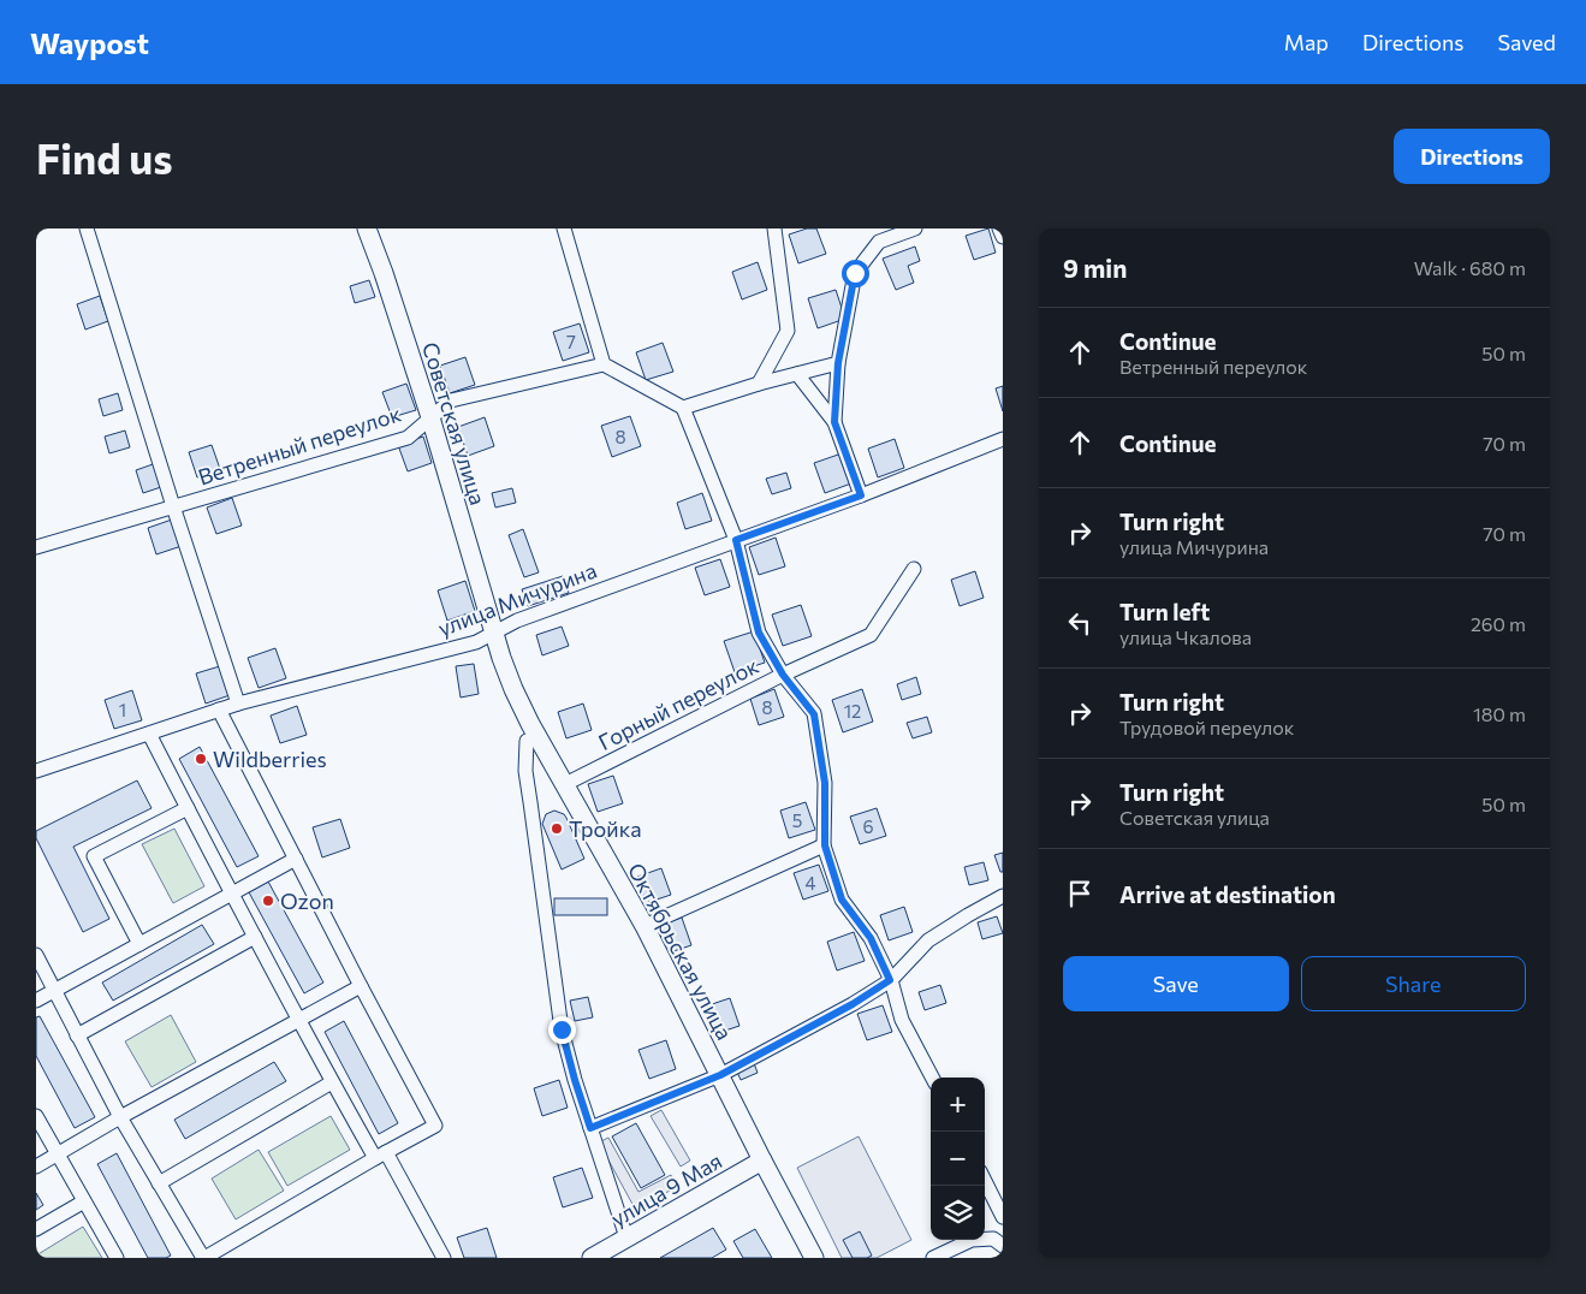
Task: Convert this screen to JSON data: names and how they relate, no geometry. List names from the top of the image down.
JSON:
{
  "streets": {
    "main road": ["Советская улица", "Октябрьская улица", "улица 9 Мая"],
    "street": ["Ветренный переулок", "улица Мичурина", "Горный переулок"]
  },
  "crossings": [
    ["Советская улица", "Ветренный переулок"],
    ["Советская улица", "улица Мичурина"],
    ["Советская улица", "Октябрьская улица"],
    ["улица Мичурина", "Октябрьская улица"],
    ["Горный переулок", "Октябрьская улица"],
    ["Октябрьская улица", "улица 9 Мая"]
  ],
  "places": ["Wildberries", "Тройка", "Ozon"],
  "house_numbers": [
    "7",
    "8",
    "8",
    "1",
    "12",
    "5",
    "6",
    "4"
  ],
  "page": {
    "header": "Waypost",
    "nav": ["Map", "Directions", "Saved"],
    "buttons": [
      "Directions",
      ["Save", "Share"]
    ],
    "title": "Find us",
    "heading": ["9 min", "Walk · 680 m"],
    "list": [
      ["Continue", "Ветренный переулок", "50 m"],
      ["Continue", "70 m"],
      ["Turn right", "улица Мичурина", "70 m"],
      ["Turn left", "улица Чкалова", "260 m"],
      ["Turn right", "Трудовой переулок", "180 m"],
      ["Turn right", "Советская улица", "50 m"],
      "Arrive at destination"
    ],
    "map_buttons": ["+", "−"]
  }
}
